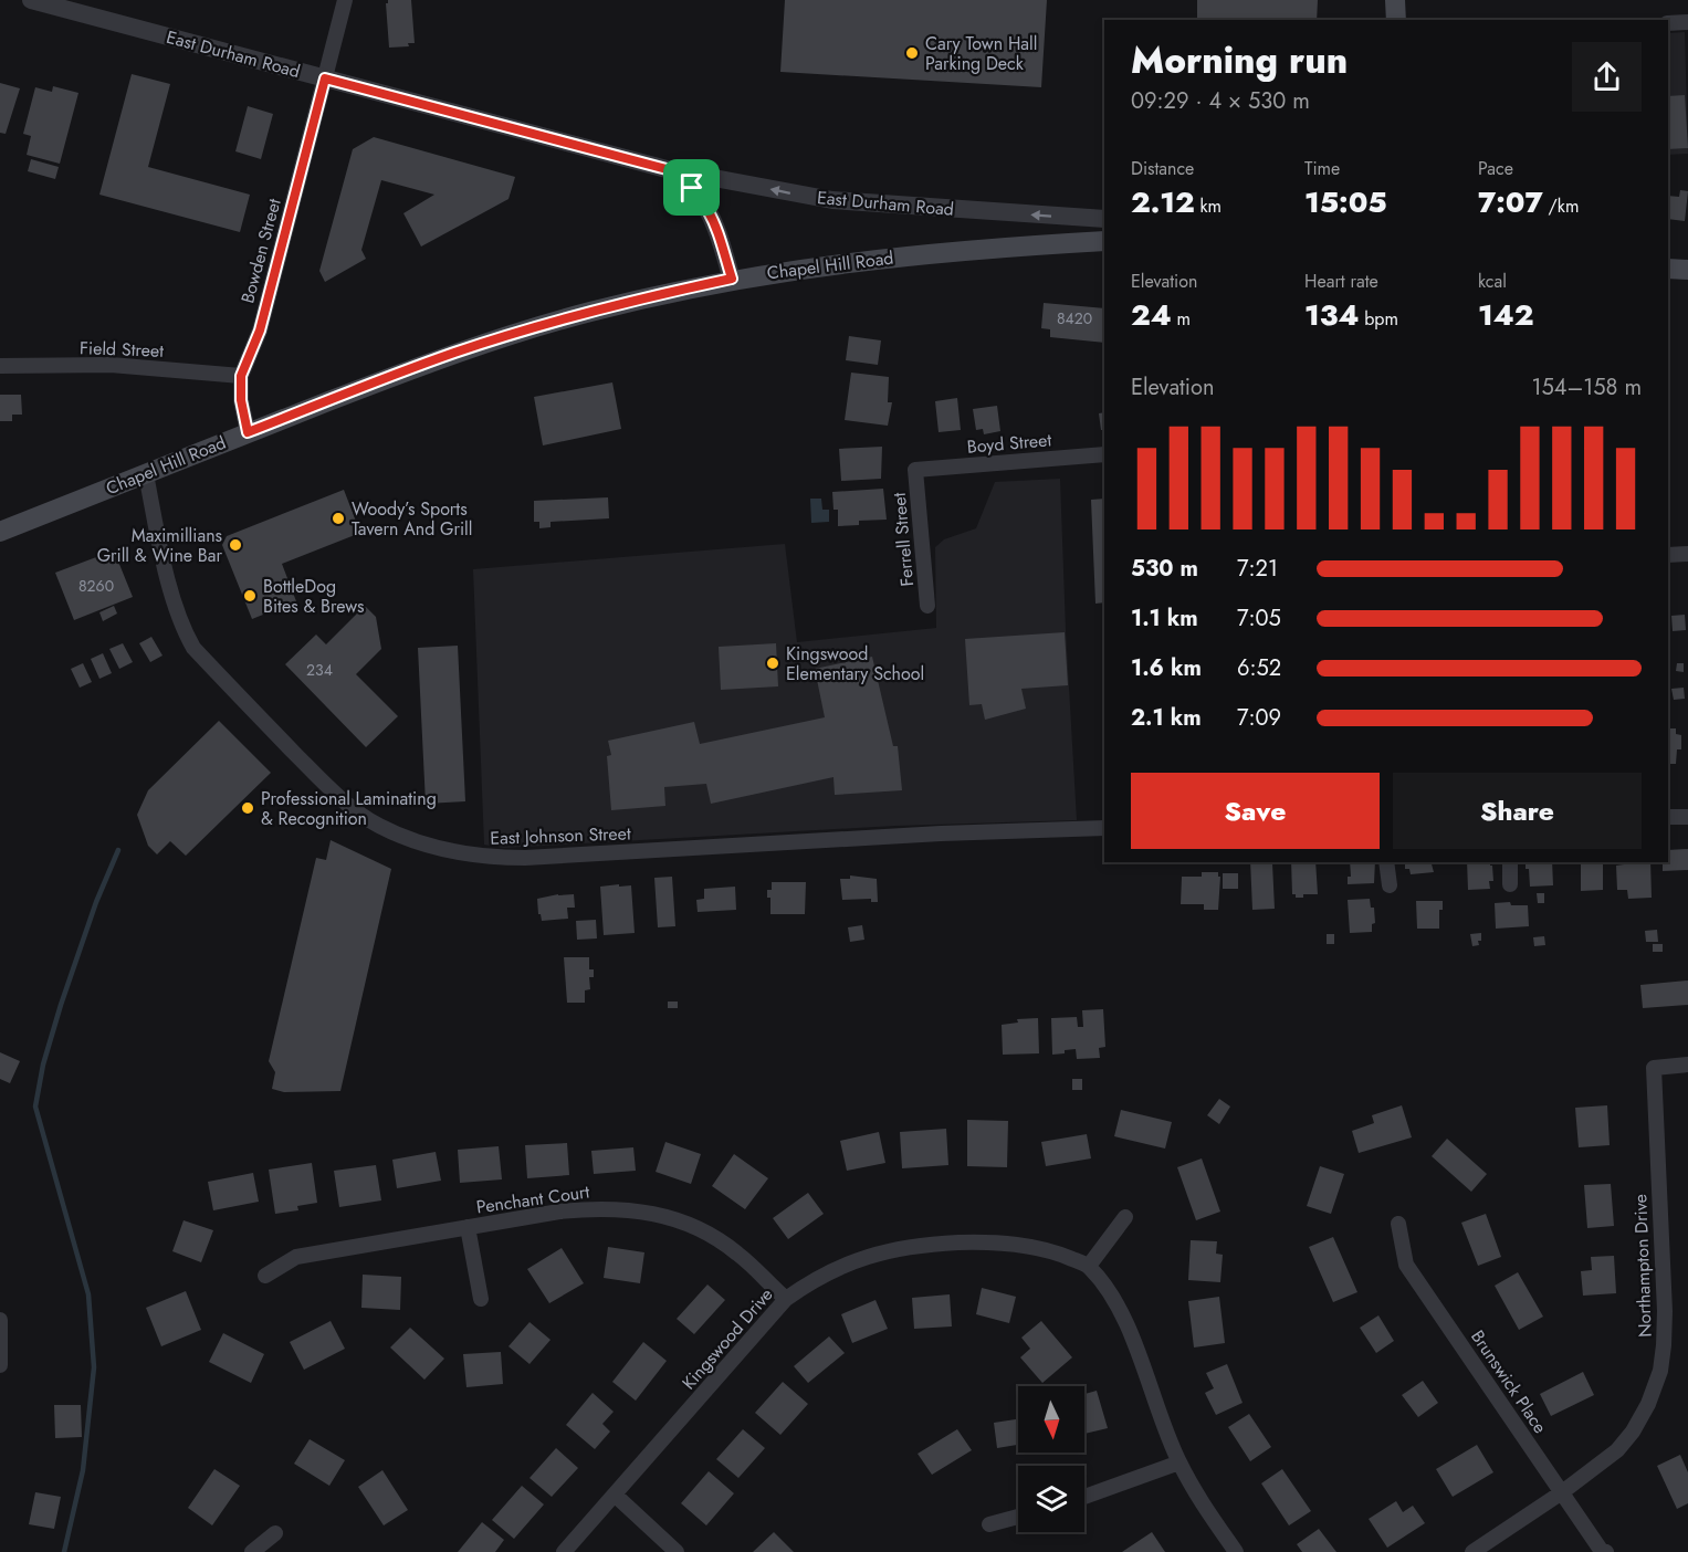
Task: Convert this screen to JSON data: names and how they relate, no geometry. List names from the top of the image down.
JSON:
{
  "streets": {
    "main road": ["Chapel Hill Road"],
    "street": [
      "East Durham Road",
      "Bowden Street",
      "Field Street",
      "Boyd Street",
      "Ferrell Street",
      "East Johnson Street",
      "Penchant Court",
      "Northampton Drive",
      "Kingswood Drive",
      "Brunswick Place"
    ]
  },
  "crossings": [
    ["East Durham Road", "Bowden Street"],
    ["East Durham Road", "Chapel Hill Road"],
    ["Bowden Street", "Chapel Hill Road"],
    ["Bowden Street", "Field Street"],
    ["Chapel Hill Road", "East Johnson Street"],
    ["Boyd Street", "Ferrell Street"],
    ["Penchant Court", "Kingswood Drive"],
    ["Northampton Drive", "Brunswick Place"]
  ],
  "one_way": ["East Durham Road"],
  "places": [
    "Cary Town Hall Parking Deck",
    "Woody’s Sports Tavern And Grill",
    "Maximillians Grill & Wine Bar",
    "BottleDog Bites & Brews",
    "Kingswood Elementary School",
    "Professional Laminating & Recognition"
  ],
  "house_numbers": ["8420", "8260", "234"],
  "north": "bottom",
  "page": {
    "heading": ["Morning run", "09:29 · 4 × 530 m"],
    "stats": [
      ["Distance", "2.12 km"],
      ["Time", "15:05"],
      ["Pace", "7:07 /km"],
      ["Elevation", "24 m"],
      ["Heart rate", "134 bpm"],
      ["kcal", "142"]
    ],
    "chart": ["Elevation", "154–158 m"],
    "list": [
      {
        "name": "530 m",
        "note": "7:21"
      },
      {
        "name": "1.1 km",
        "note": "7:05"
      },
      {
        "name": "1.6 km",
        "note": "6:52"
      },
      {
        "name": "2.1 km",
        "note": "7:09"
      }
    ],
    "buttons": ["Save", "Share"]
  }
}
